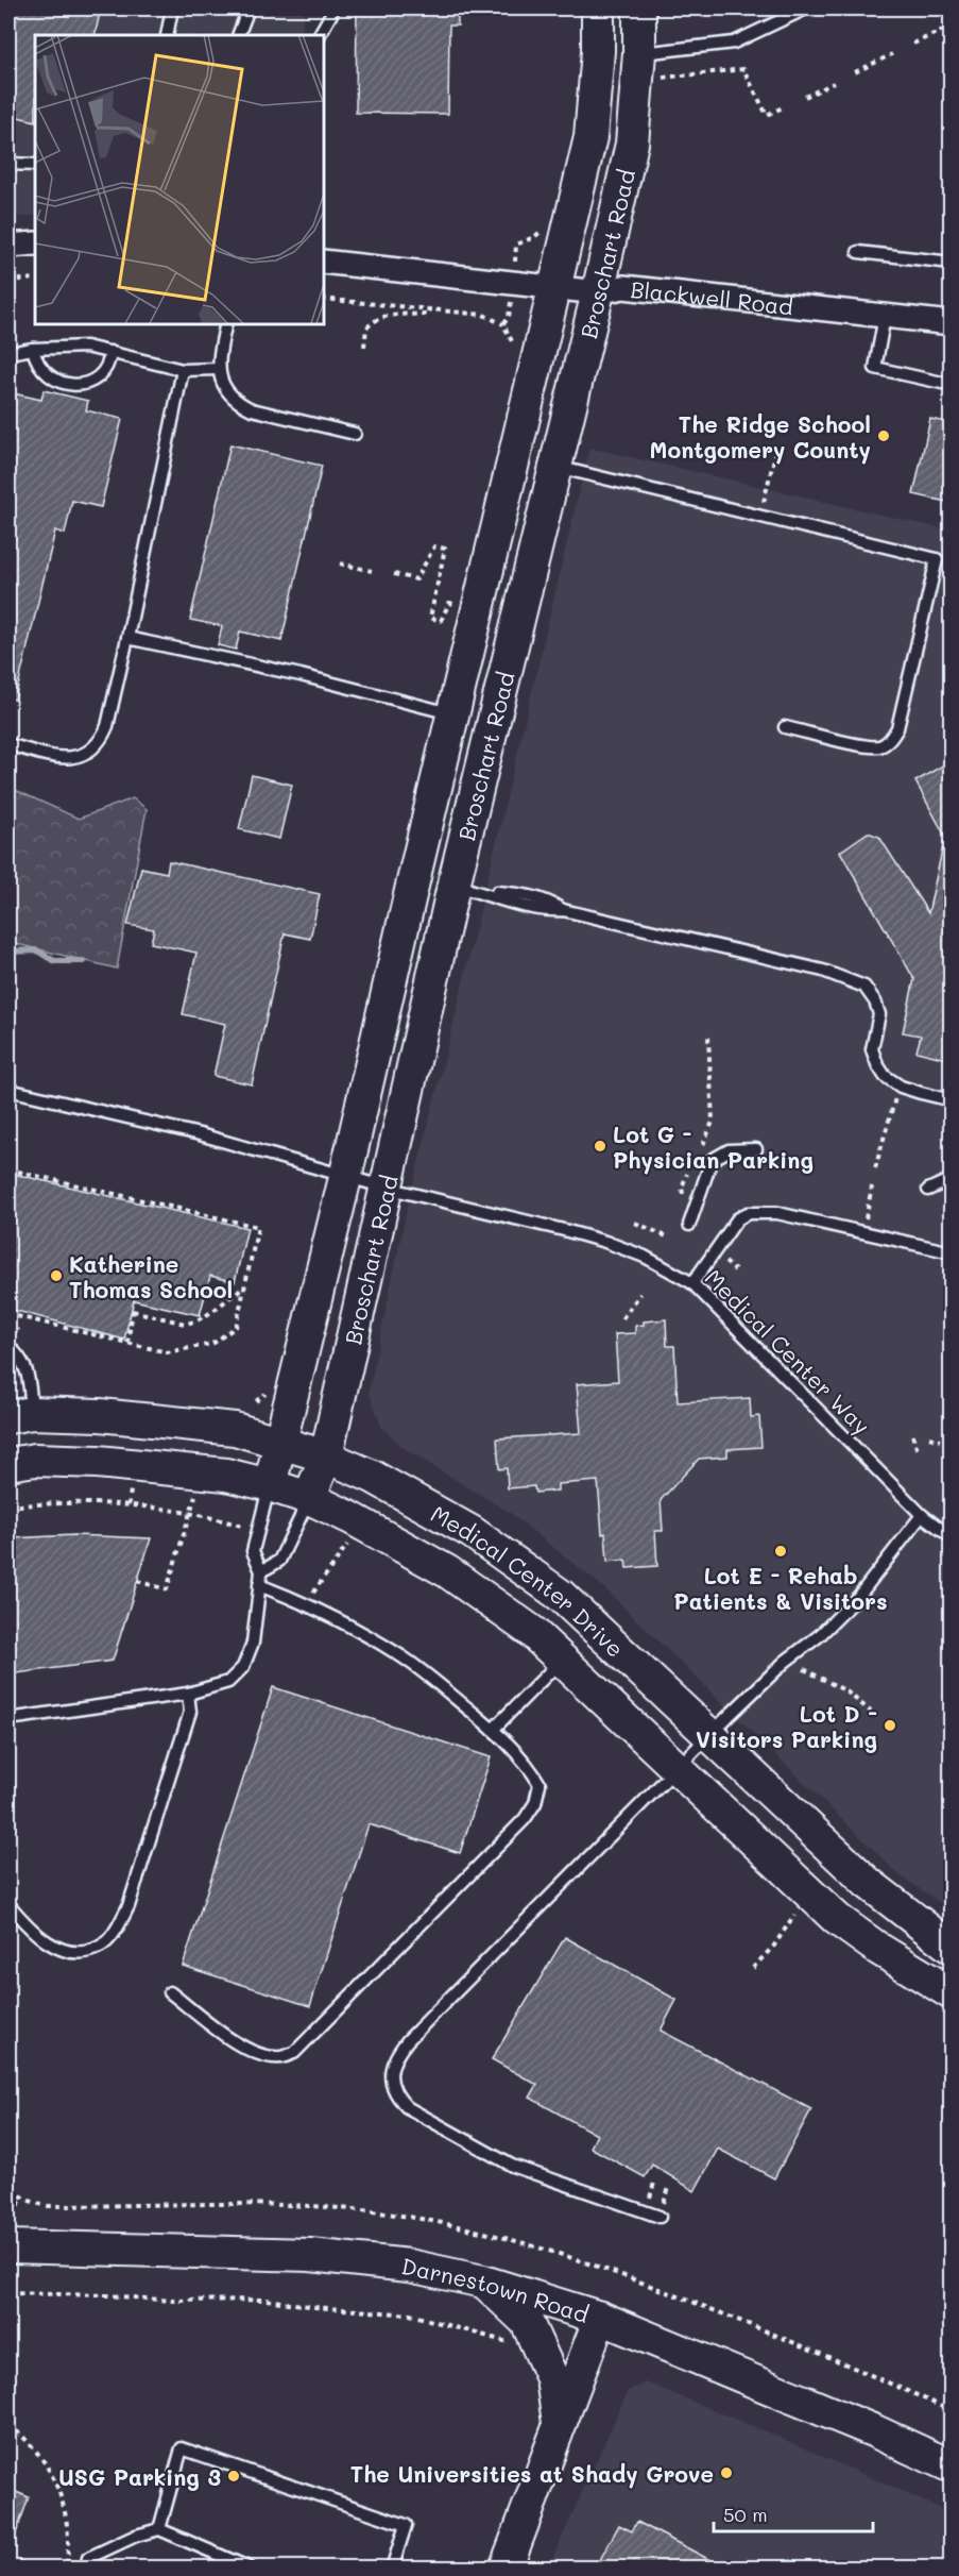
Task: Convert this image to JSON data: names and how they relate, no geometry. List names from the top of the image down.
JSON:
{
  "streets": {
    "street": [
      "Broschart Road",
      "Blackwell Road",
      "Medical Center Drive",
      "Darnestown Road"
    ],
    "lane": ["Medical Center Way"]
  },
  "crossings": [
    ["Broschart Road", "Blackwell Road"],
    ["Broschart Road", "Medical Center Way"],
    ["Broschart Road", "Medical Center Drive"]
  ],
  "places": [
    "The Ridge School Montgomery County",
    "Lot G - Physician Parking",
    "Katherine Thomas School",
    "Lot E - Rehab Patients & Visitors",
    "Lot D - Visitors Parking",
    "The Universities at Shady Grove",
    "USG Parking 3"
  ],
  "scale_bar": "50 m"
}
